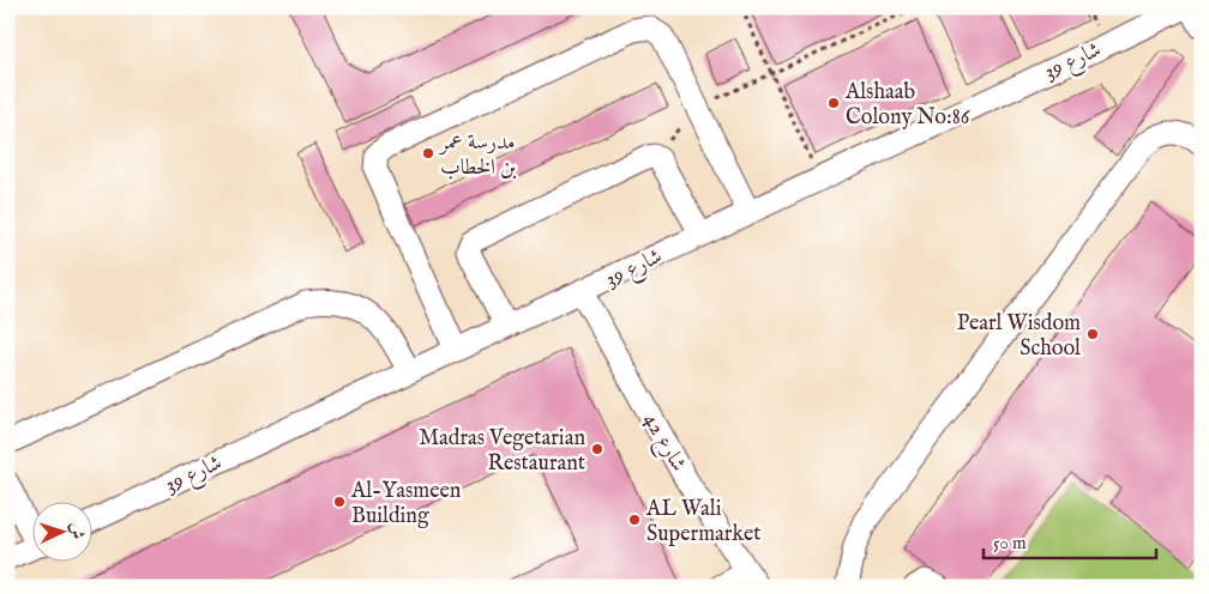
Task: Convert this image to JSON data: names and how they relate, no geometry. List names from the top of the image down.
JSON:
{
  "streets": {
    "street": ["شارع 39", "شارع 42"]
  },
  "crossings": [
    ["شارع 39", "شارع 42"]
  ],
  "places": [
    "Alshaab Colony No:86",
    "مدرسة عمر بن الخطاب",
    "Pearl Wisdom School",
    "Madras Vegetarian Restaurant",
    "Al-Yasmeen Building",
    "AL Wali Supermarket"
  ],
  "scale_bar": "50 m",
  "north": "right"
}
